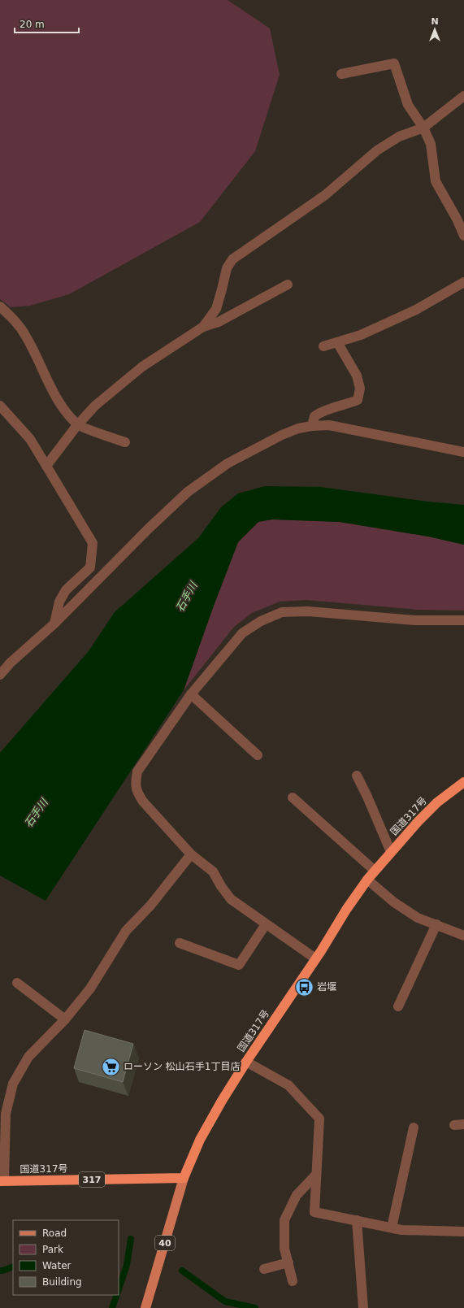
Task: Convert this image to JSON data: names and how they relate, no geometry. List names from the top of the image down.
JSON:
{
  "streets": {
    "highway": ["国道317号", "317"],
    "main road": ["40"]
  },
  "crossings": [
    ["国道317号", "40"]
  ],
  "water": ["石手川"],
  "places": {
    "bus stop": ["岩堰"],
    "supermarket": ["ローソン 松山石手1丁目店"]
  },
  "legend": [
    "Road",
    "Park",
    "Water",
    "Building"
  ],
  "scale_bar": "20 m",
  "north": "top"
}
